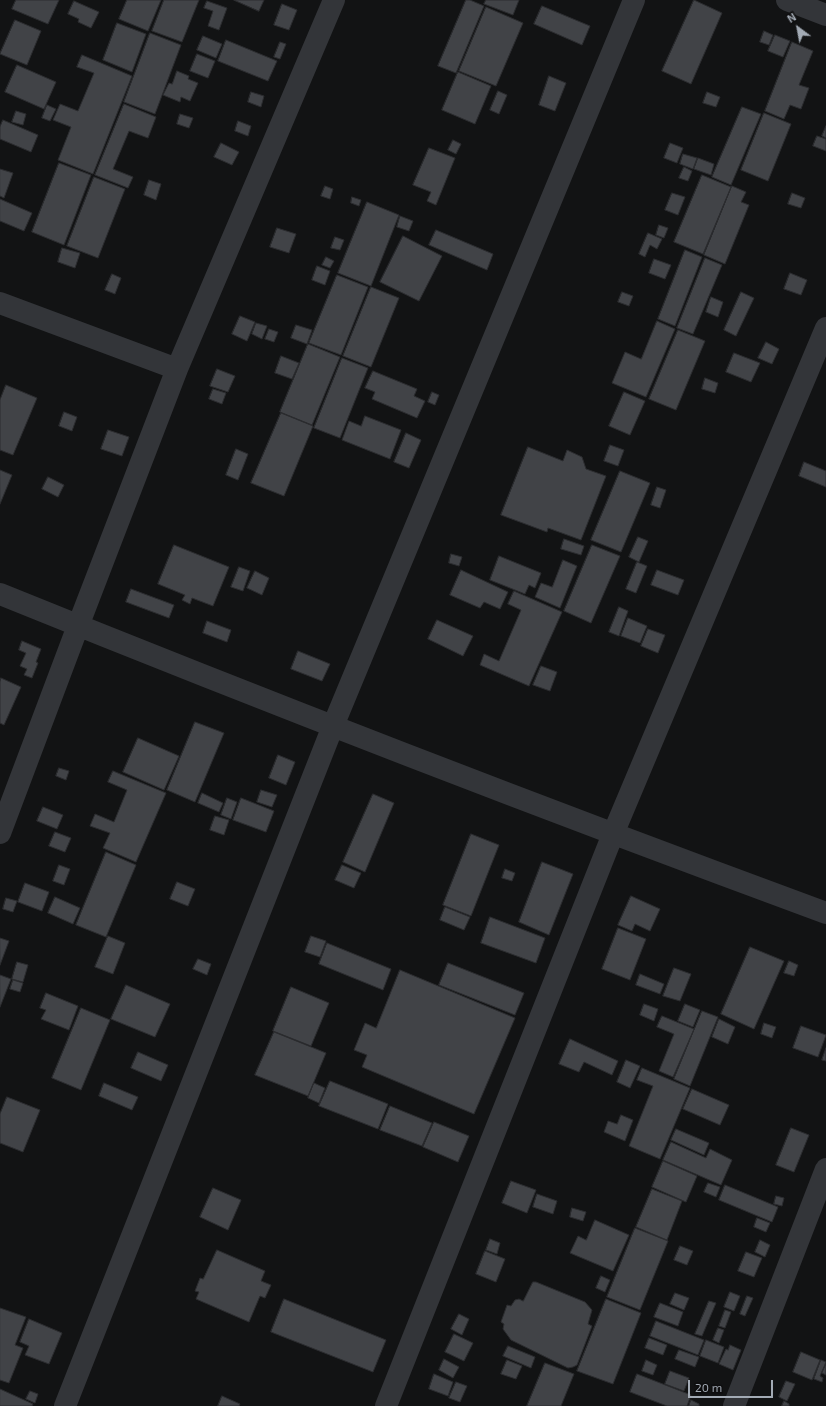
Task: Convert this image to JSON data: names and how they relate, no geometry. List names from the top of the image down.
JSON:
{
  "scale_bar": "20 m",
  "north": "top left"
}
